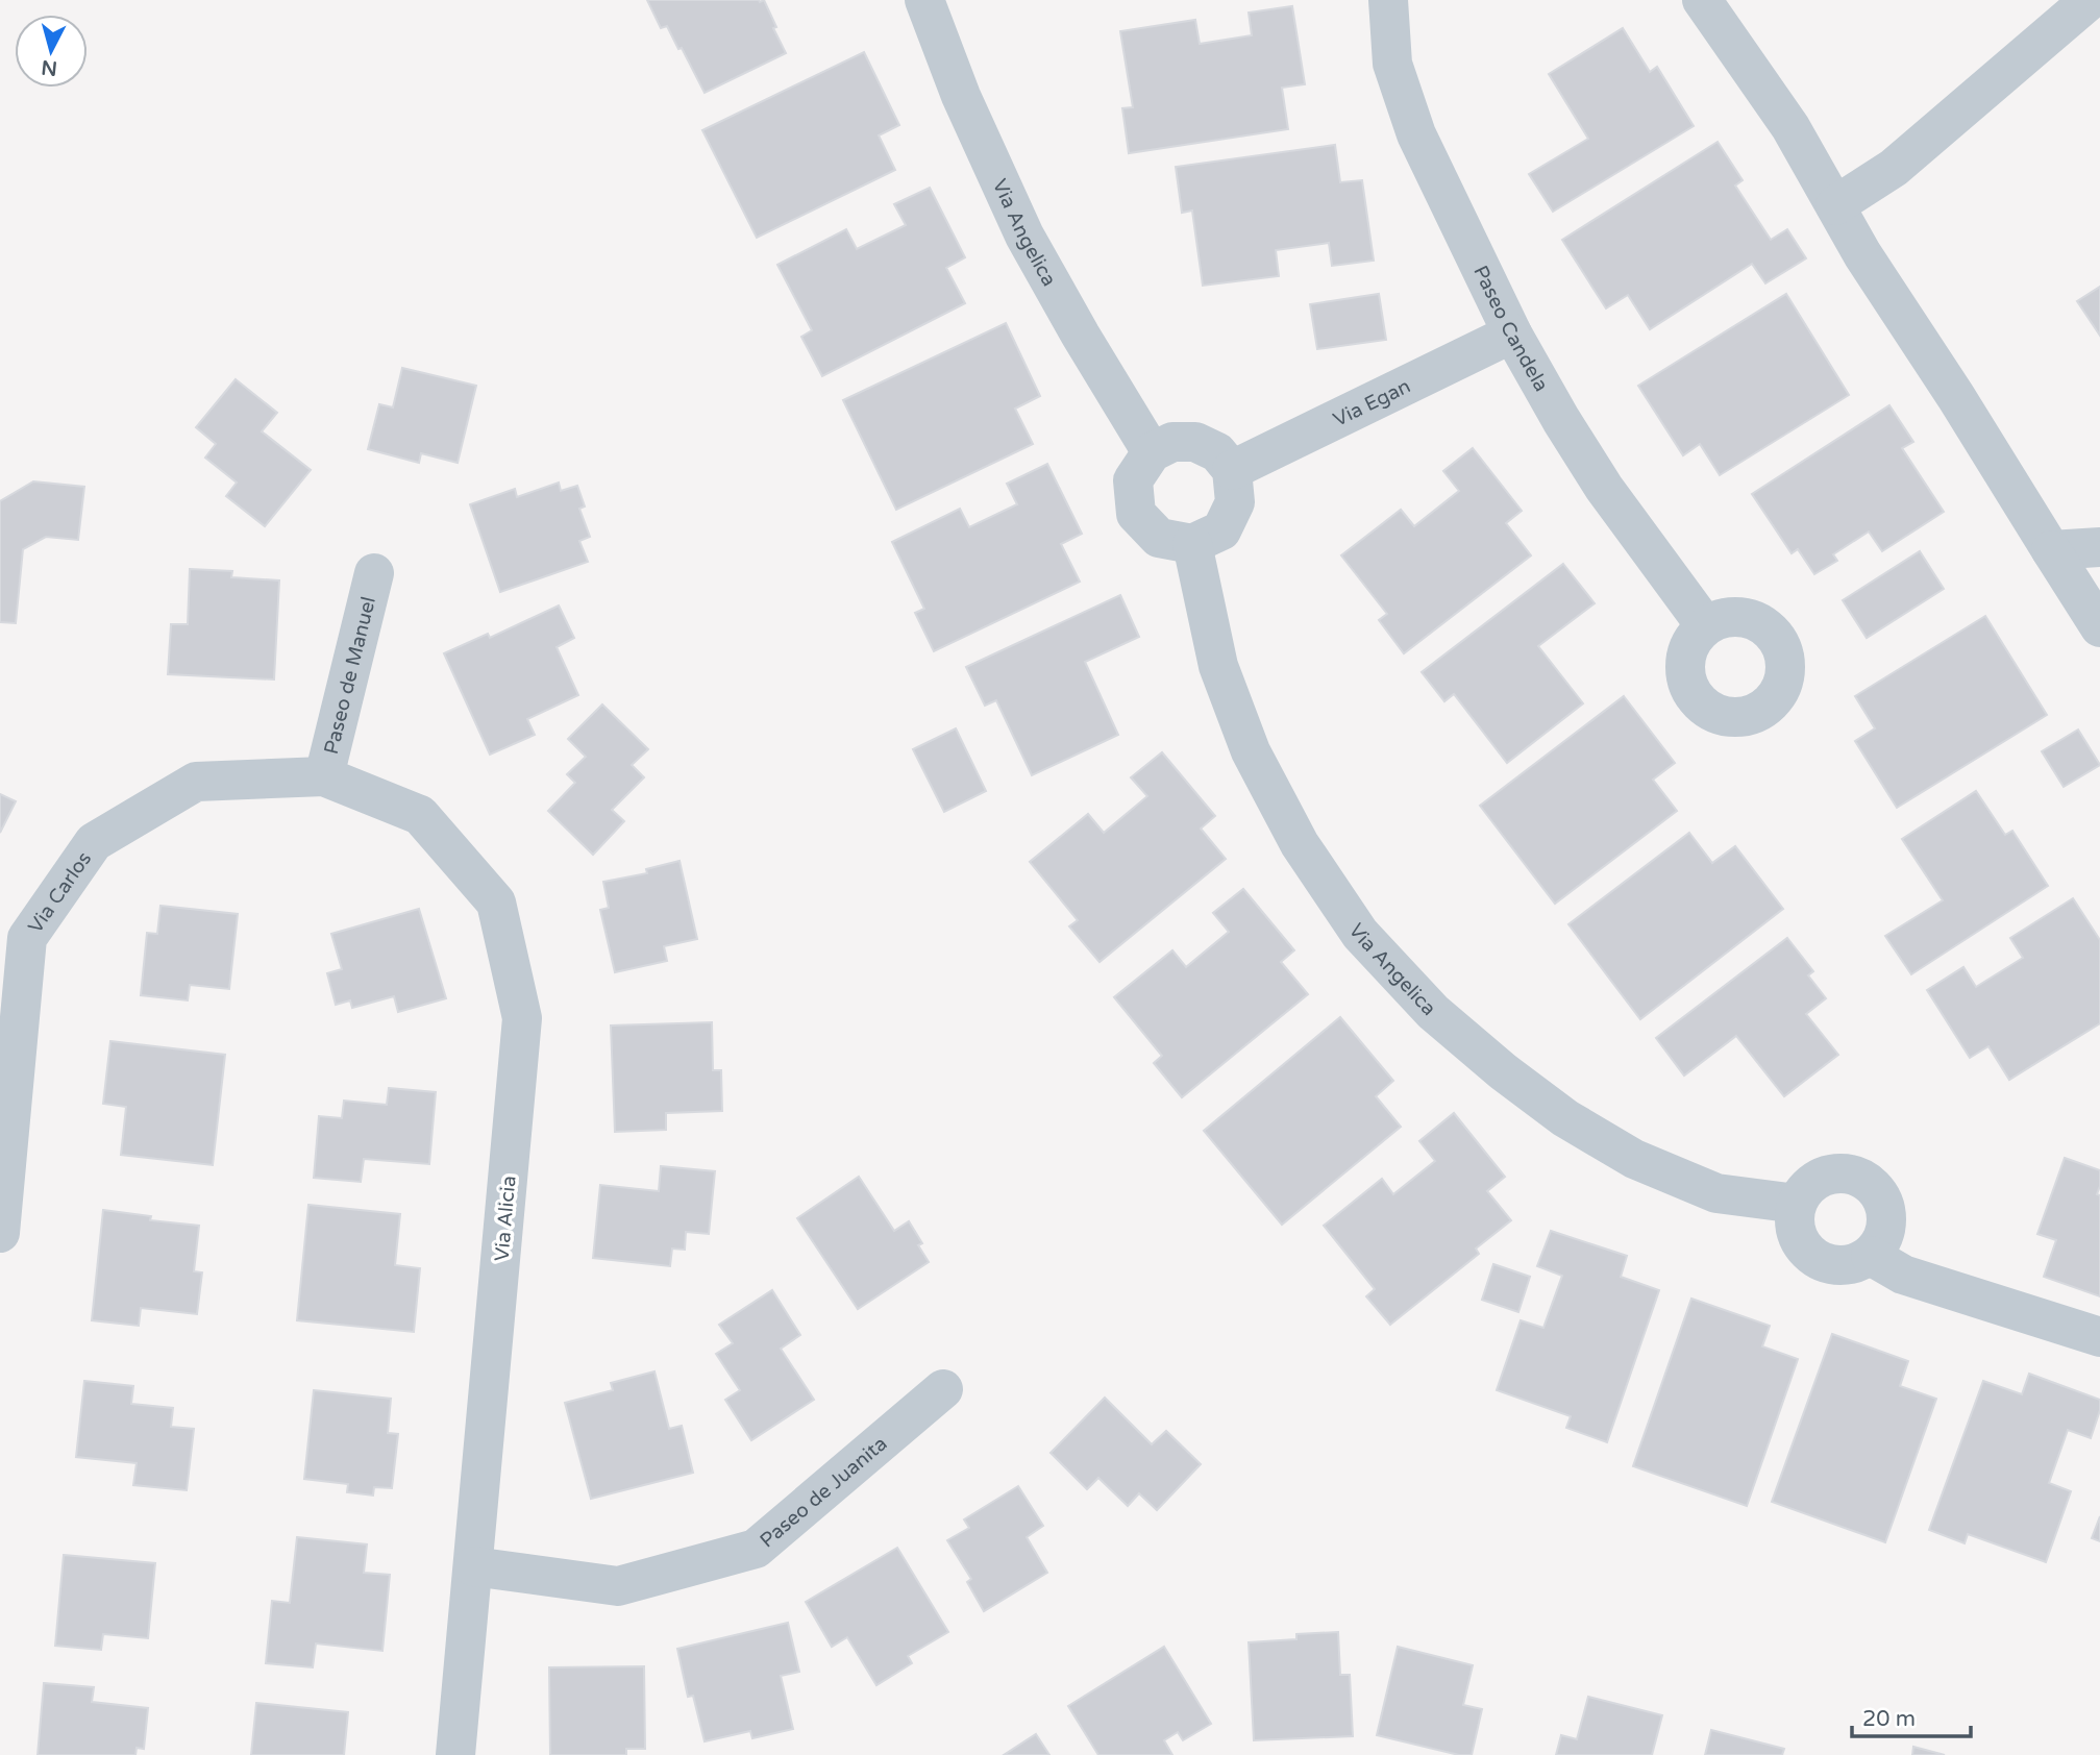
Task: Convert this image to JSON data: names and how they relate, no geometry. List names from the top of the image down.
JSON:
{
  "streets": {
    "street": [
      "Via Angelica",
      "Paseo Candela",
      "Via Egan",
      "Paseo de Manuel",
      "Via Carlos",
      "Via Alicia",
      "Paseo de Juanita"
    ]
  },
  "crossings": [
    ["Via Angelica", "Via Egan"],
    ["Paseo Candela", "Via Egan"],
    ["Paseo de Manuel", "Via Carlos"],
    ["Paseo de Manuel", "Via Alicia"],
    ["Via Carlos", "Via Alicia"],
    ["Via Alicia", "Paseo de Juanita"]
  ],
  "scale_bar": "20 m",
  "north": "bottom"
}
